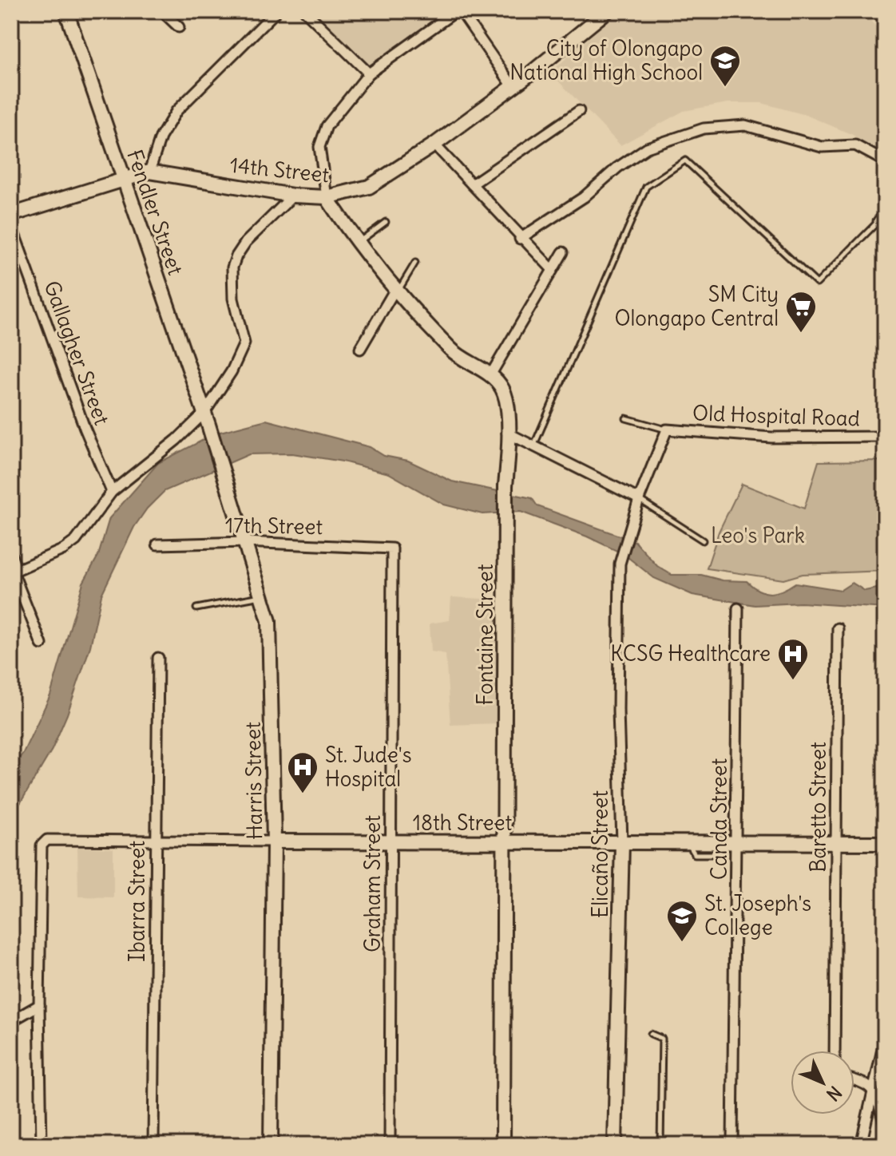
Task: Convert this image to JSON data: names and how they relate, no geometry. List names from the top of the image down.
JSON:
{
  "streets": {
    "main road": [
      "14th Street",
      "Fendler Street",
      "Fontaine Street",
      "Harris Street",
      "18th Street",
      "Elicaño Street"
    ],
    "street": [
      "Gallagher Street",
      "Old Hospital Road",
      "17th Street",
      "Baretto Street",
      "Canda Street",
      "Graham Street",
      "Ibarra Street"
    ]
  },
  "crossings": [
    ["14th Street", "Fendler Street"],
    ["14th Street", "Fontaine Street"],
    ["Fendler Street", "Harris Street"],
    ["Old Hospital Road", "Elicaño Street"],
    ["17th Street", "Harris Street"],
    ["17th Street", "Graham Street"],
    ["Fontaine Street", "18th Street"],
    ["Harris Street", "18th Street"],
    ["Baretto Street", "18th Street"],
    ["Canda Street", "18th Street"],
    ["18th Street", "Elicaño Street"],
    ["18th Street", "Graham Street"],
    ["18th Street", "Ibarra Street"]
  ],
  "parks": ["Leo's Park"],
  "places": {
    "school or university": ["City of Olongapo National High School", "St. Joseph's College"],
    "supermarket": ["SM City Olongapo Central"],
    "hospital": ["KCSG Healthcare", "St. Jude's Hospital"]
  },
  "north": "bottom right"
}
